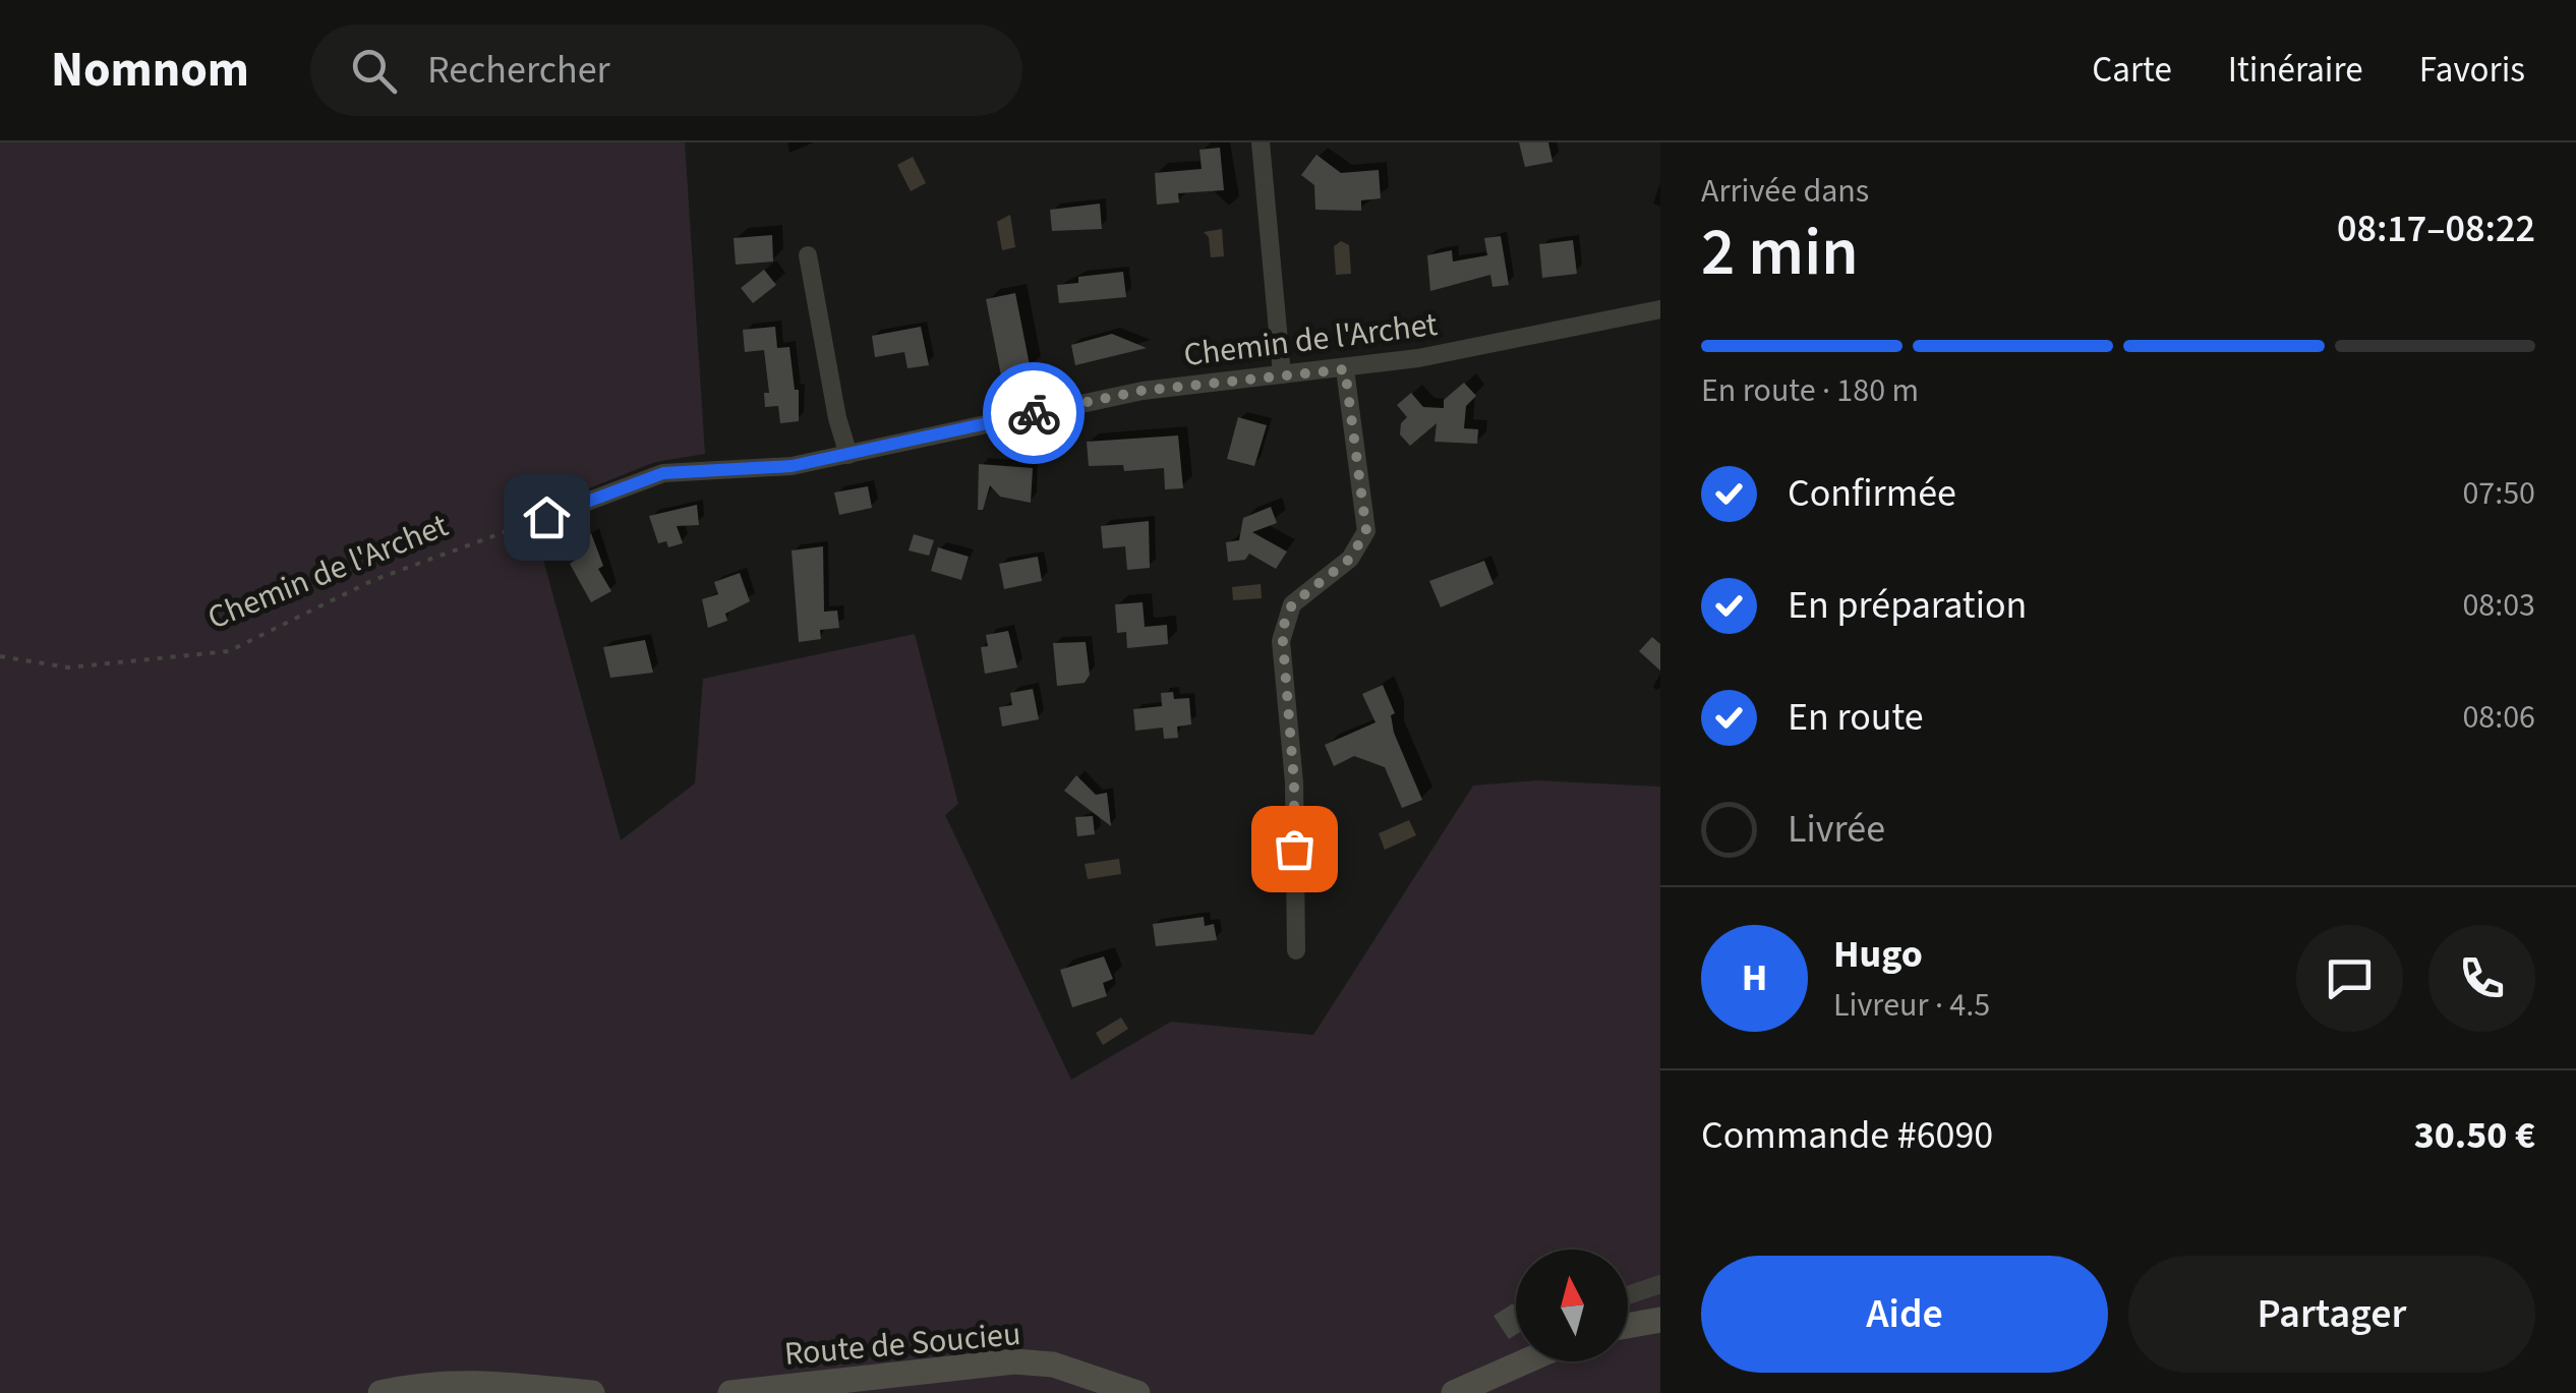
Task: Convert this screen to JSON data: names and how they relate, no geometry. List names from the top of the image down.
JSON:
{
  "streets": {
    "street": ["Chemin de l'Archet", "Route de Soucieu"]
  },
  "north": "top",
  "page": {
    "header": "Nomnom",
    "search": "Rechercher",
    "nav": ["Carte", "Itinéraire", "Favoris"],
    "heading": ["2 min", "Arrivée dans", "08:17–08:22"],
    "panel": [
      "Hugo",
      "Livreur · 4.5",
      "Commande #6090",
      "30.50 €"
    ],
    "bar": "En route · 180 m",
    "list": [
      ["Confirmée", "07:50"],
      ["En préparation", "08:03"],
      ["En route", "08:06"],
      "Livrée"
    ],
    "round": "H",
    "buttons": ["Aide", "Partager"]
  }
}
